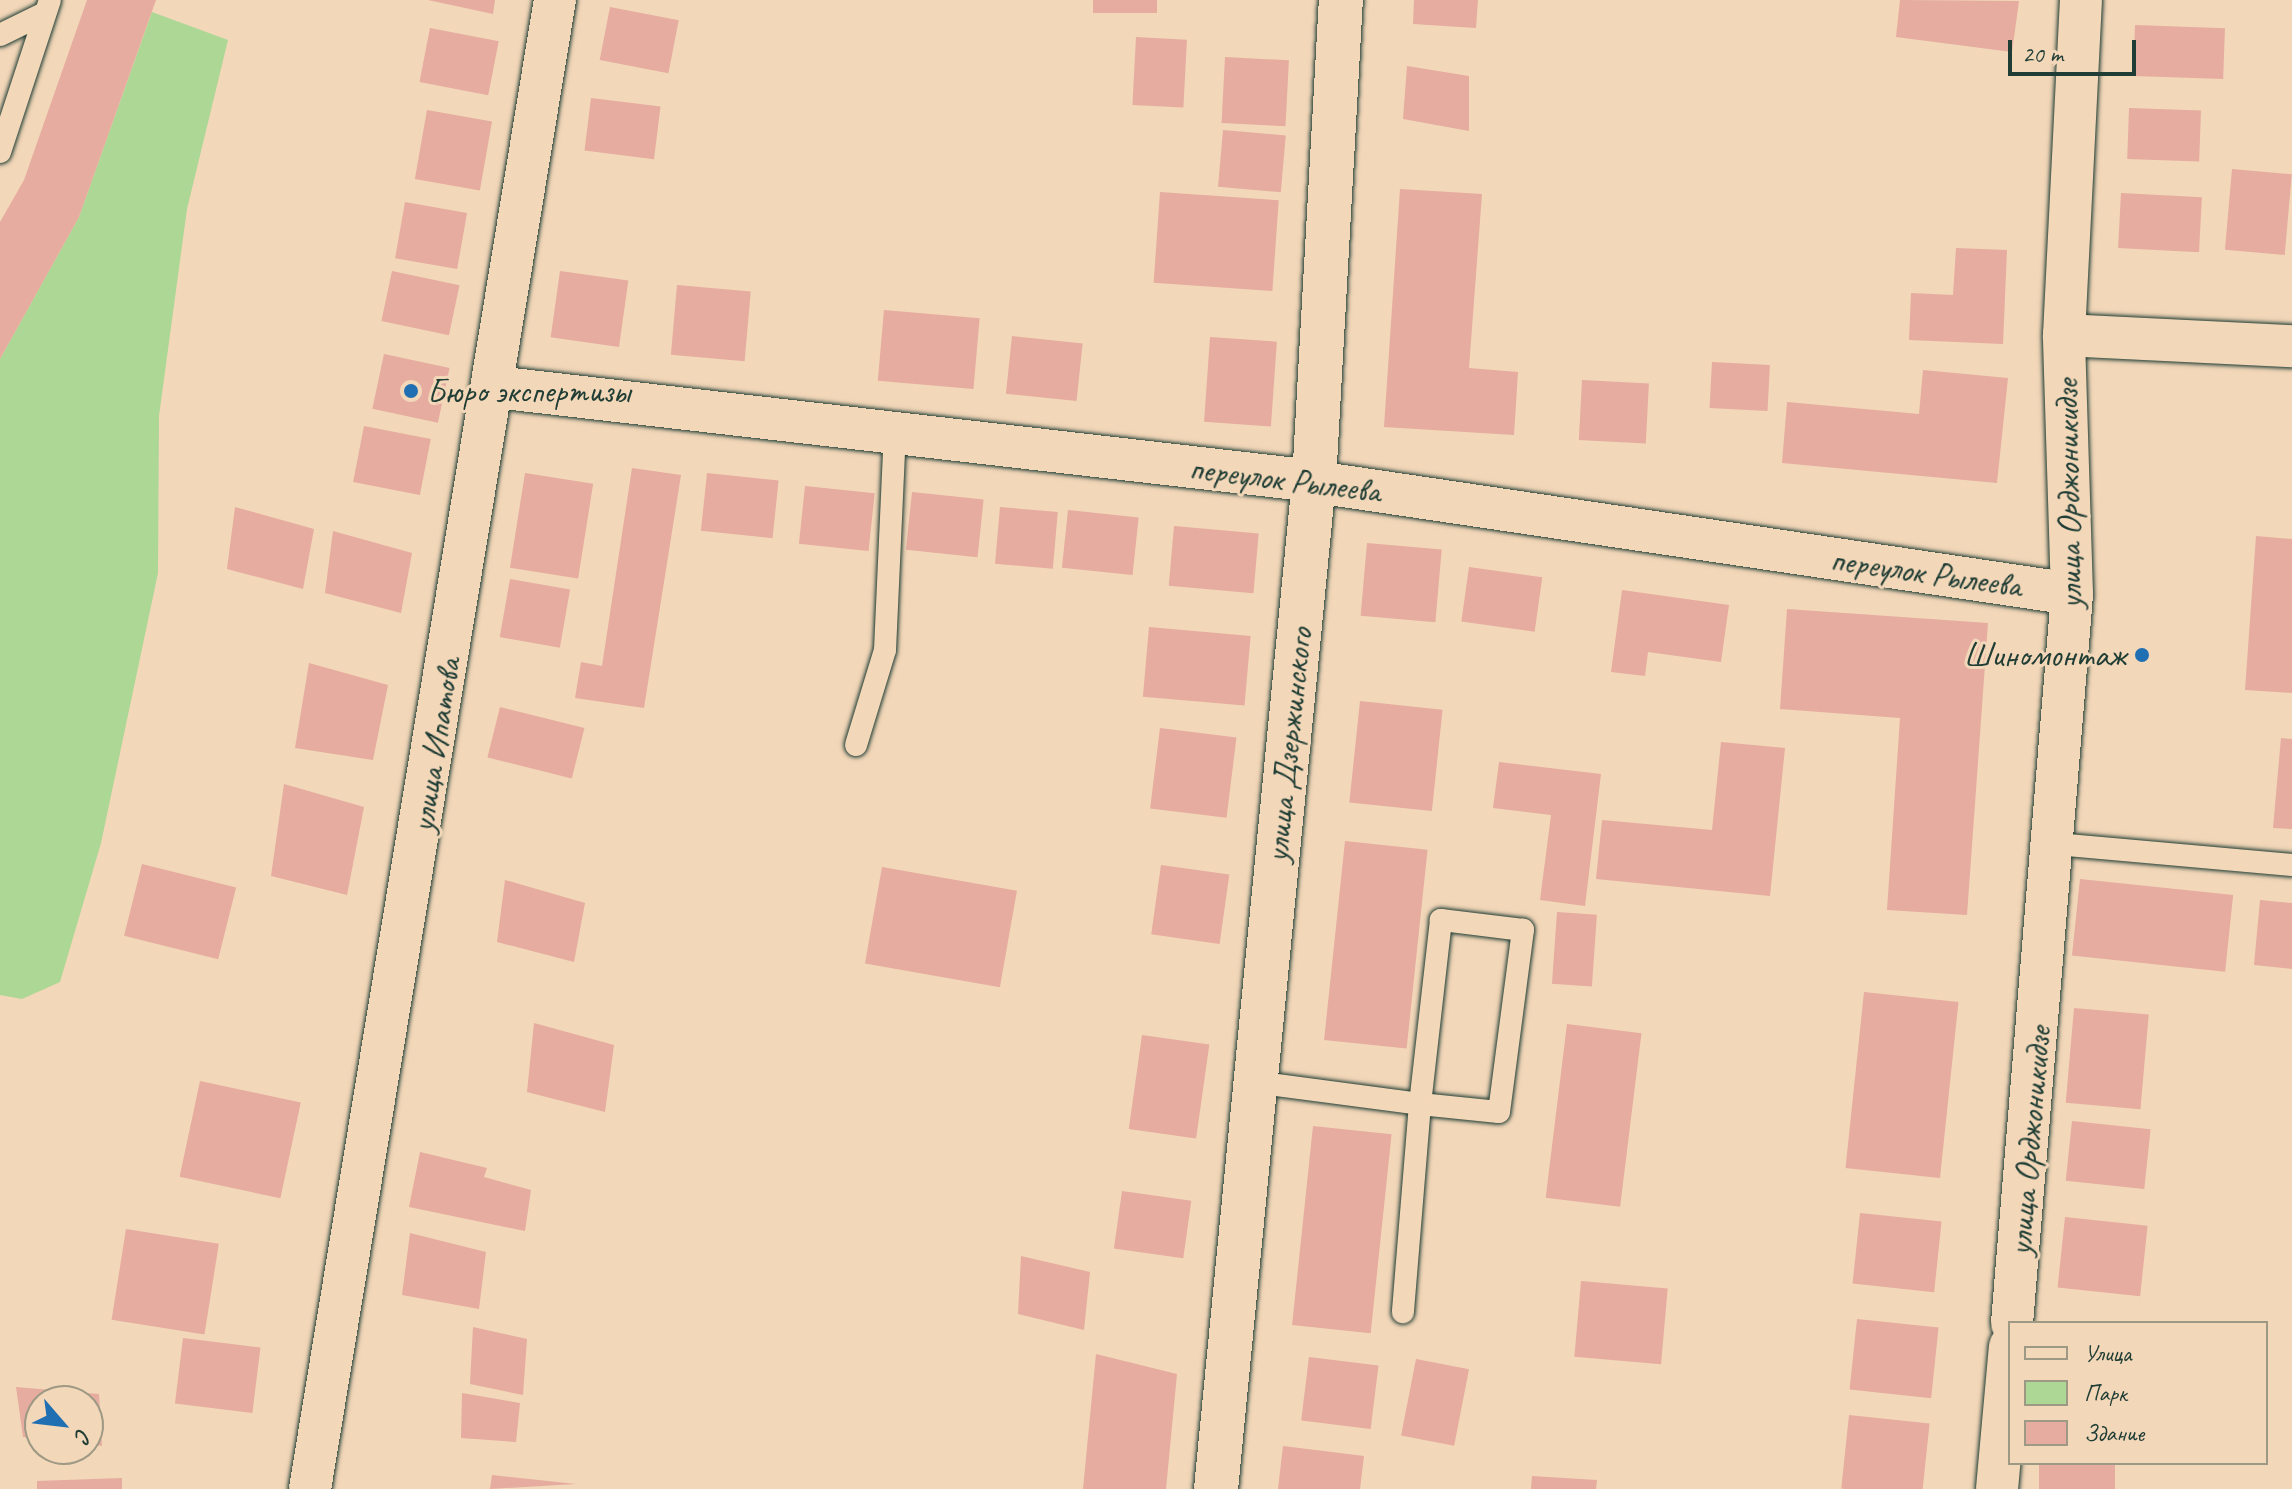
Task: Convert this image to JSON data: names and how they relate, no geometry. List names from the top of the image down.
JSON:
{
  "streets": {
    "street": [
      "переулок Рылеева",
      "улица Орджоникидзе",
      "улица Ипатова",
      "улица Дзержинского"
    ]
  },
  "crossings": [
    ["переулок Рылеева", "улица Орджоникидзе"],
    ["переулок Рылеева", "улица Ипатова"],
    ["переулок Рылеева", "улица Дзержинского"]
  ],
  "places": ["Бюро экспертизы", "Шиномонтаж"],
  "legend": ["Улица", "Парк", "Здание"],
  "scale_bar": "20 m",
  "north": "bottom right"
}
